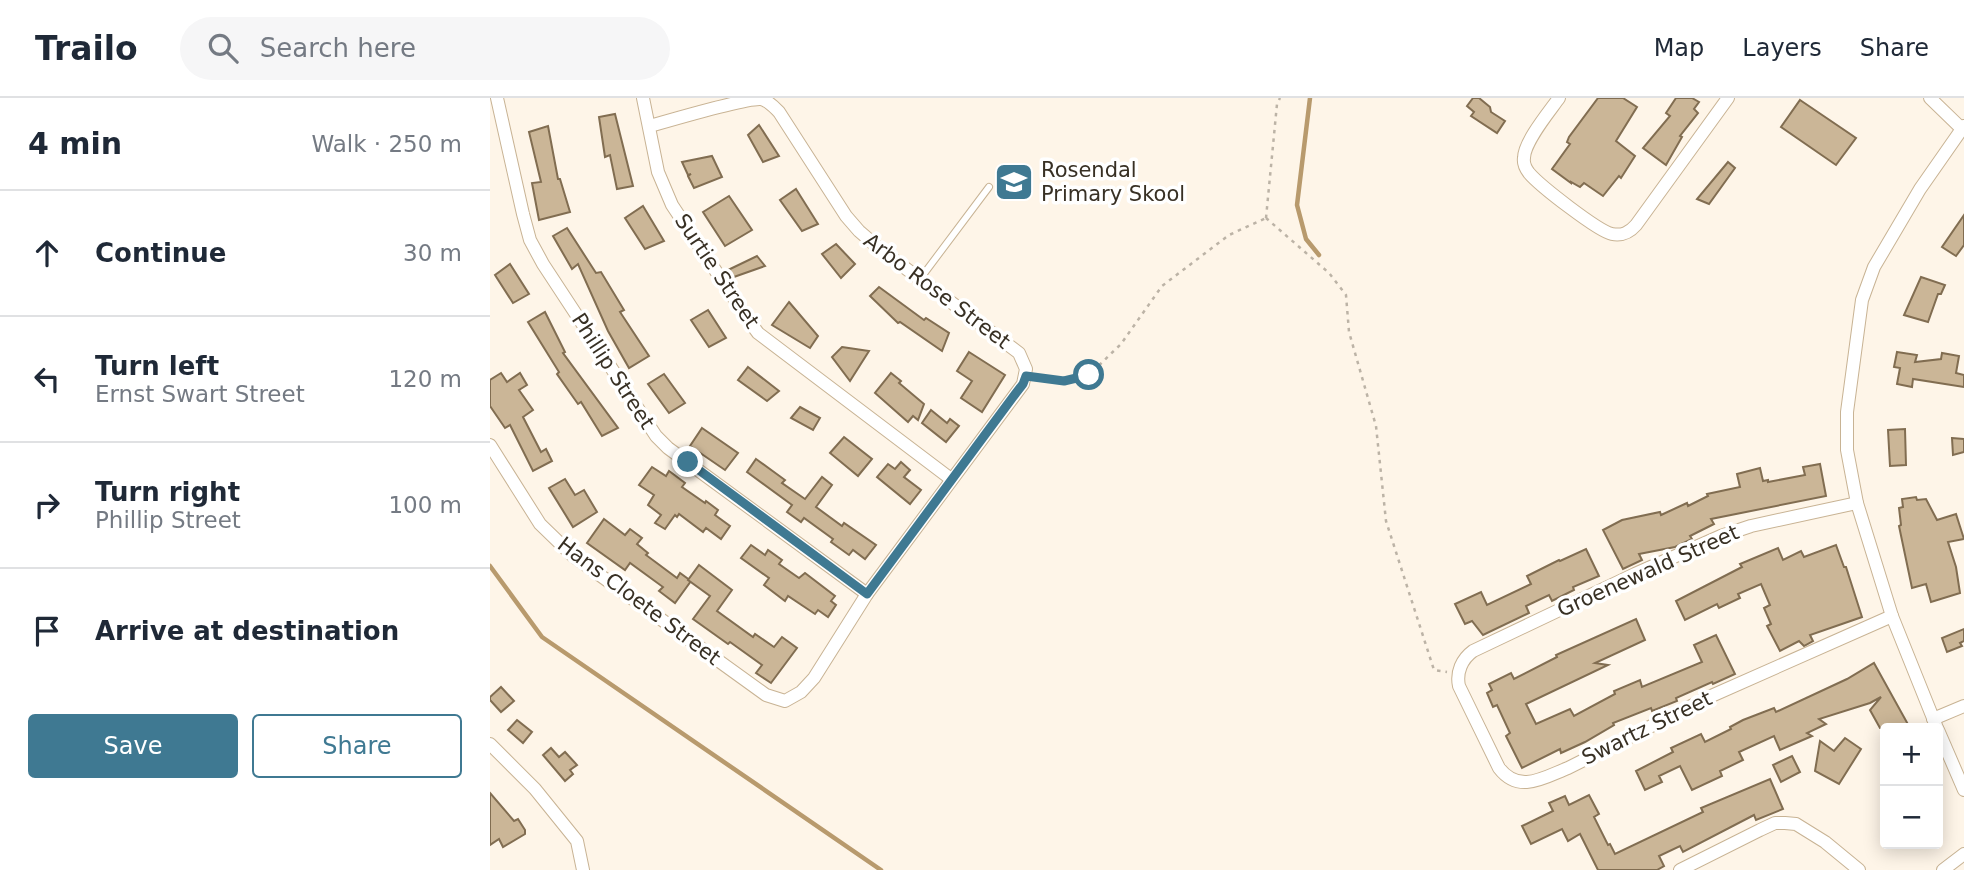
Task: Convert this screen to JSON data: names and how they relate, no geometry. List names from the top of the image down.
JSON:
{
  "streets": {
    "street": [
      "Surtie Street",
      "Arbo Rose Street",
      "Phillip Street",
      "Groenewald Street",
      "Hans Cloete Street",
      "Swartz Street"
    ]
  },
  "crossings": [
    ["Surtie Street", "Arbo Rose Street"],
    ["Phillip Street", "Hans Cloete Street"],
    ["Groenewald Street", "Swartz Street"]
  ],
  "places": {
    "school or university": ["Rosendal Primary Skool"]
  },
  "page": {
    "header": "Trailo",
    "search": "Search here",
    "nav": ["Map", "Layers", "Share"],
    "heading": ["4 min", "Walk · 250 m"],
    "list": [
      ["Continue", "30 m"],
      ["Turn left", "Ernst Swart Street", "120 m"],
      ["Turn right", "Phillip Street", "100 m"],
      "Arrive at destination"
    ],
    "buttons": ["Save", "Share"],
    "map_buttons": ["+", "−"]
  }
}
